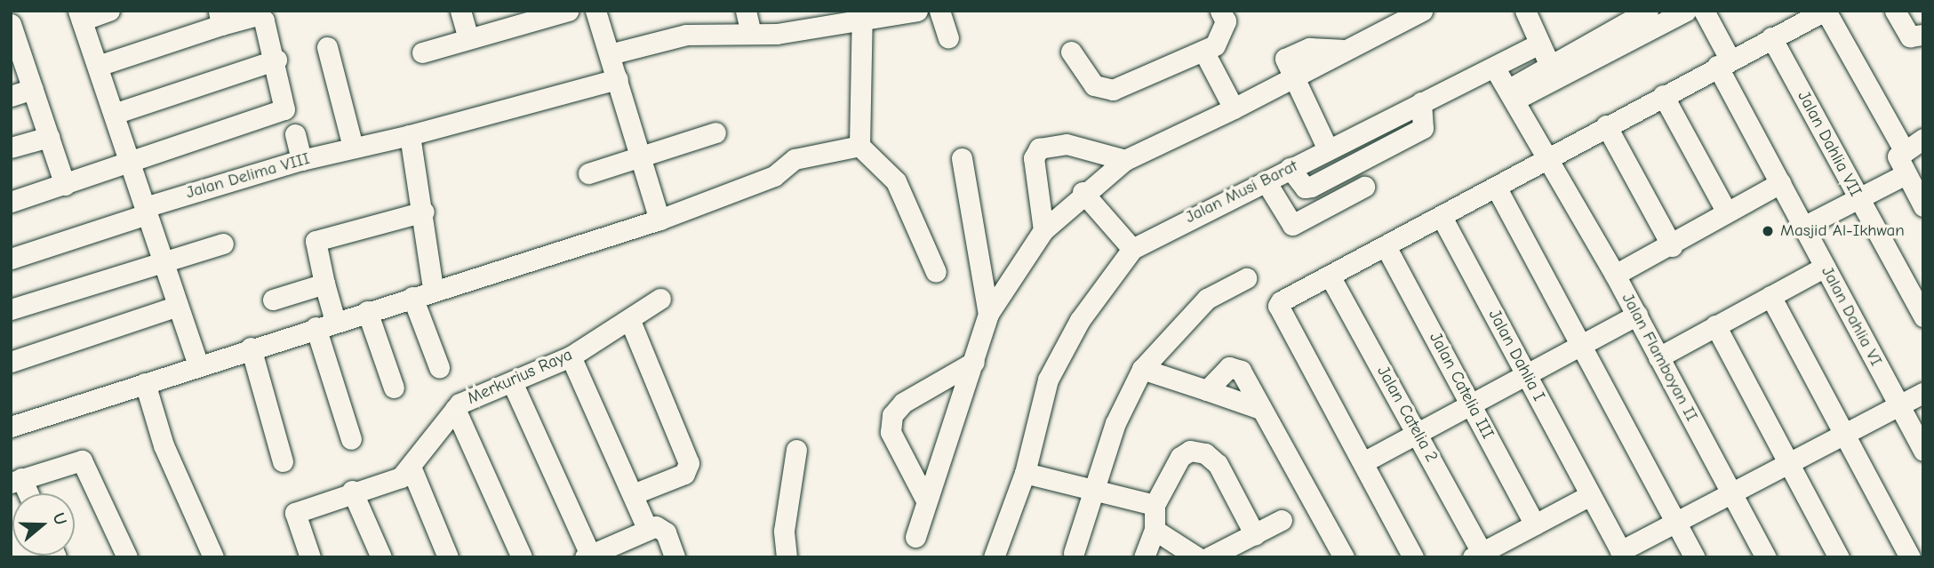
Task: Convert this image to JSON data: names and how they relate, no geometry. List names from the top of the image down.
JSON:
{
  "streets": {
    "street": [
      "Jalan Dahlia VII",
      "Jalan Delima VIII",
      "Jalan Musi Barat",
      "Jalan Dahlia VI",
      "Jalan Dahlia I",
      "Jalan Flamboyan II",
      "Merkurius Raya",
      "Jalan Catelia III",
      "Jalan Catelia 2"
    ]
  },
  "places": ["Masjid Al-Ikhwan"],
  "north": "right"
}
